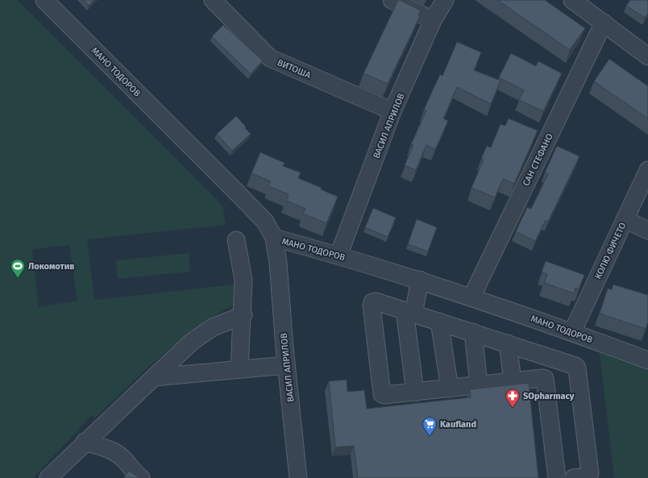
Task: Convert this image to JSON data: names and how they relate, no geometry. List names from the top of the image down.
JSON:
{
  "streets": {
    "street": [
      "ВИТОША",
      "МАНО ТОДОРОВ",
      "ВАСИЛ АПРИЛОВ",
      "САН СТЕФАНО",
      "КОЛЮ ФИЧЕТО"
    ]
  },
  "crossings": [
    ["ВИТОША", "ВАСИЛ АПРИЛОВ"],
    ["МАНО ТОДОРОВ", "ВАСИЛ АПРИЛОВ"],
    ["МАНО ТОДОРОВ", "САН СТЕФАНО"],
    ["МАНО ТОДОРОВ", "КОЛЮ ФИЧЕТО"]
  ],
  "places": {
    "sports": ["Локомотив"],
    "pharmacy": ["SOpharmacy"],
    "supermarket": ["Kaufland"]
  }
}
